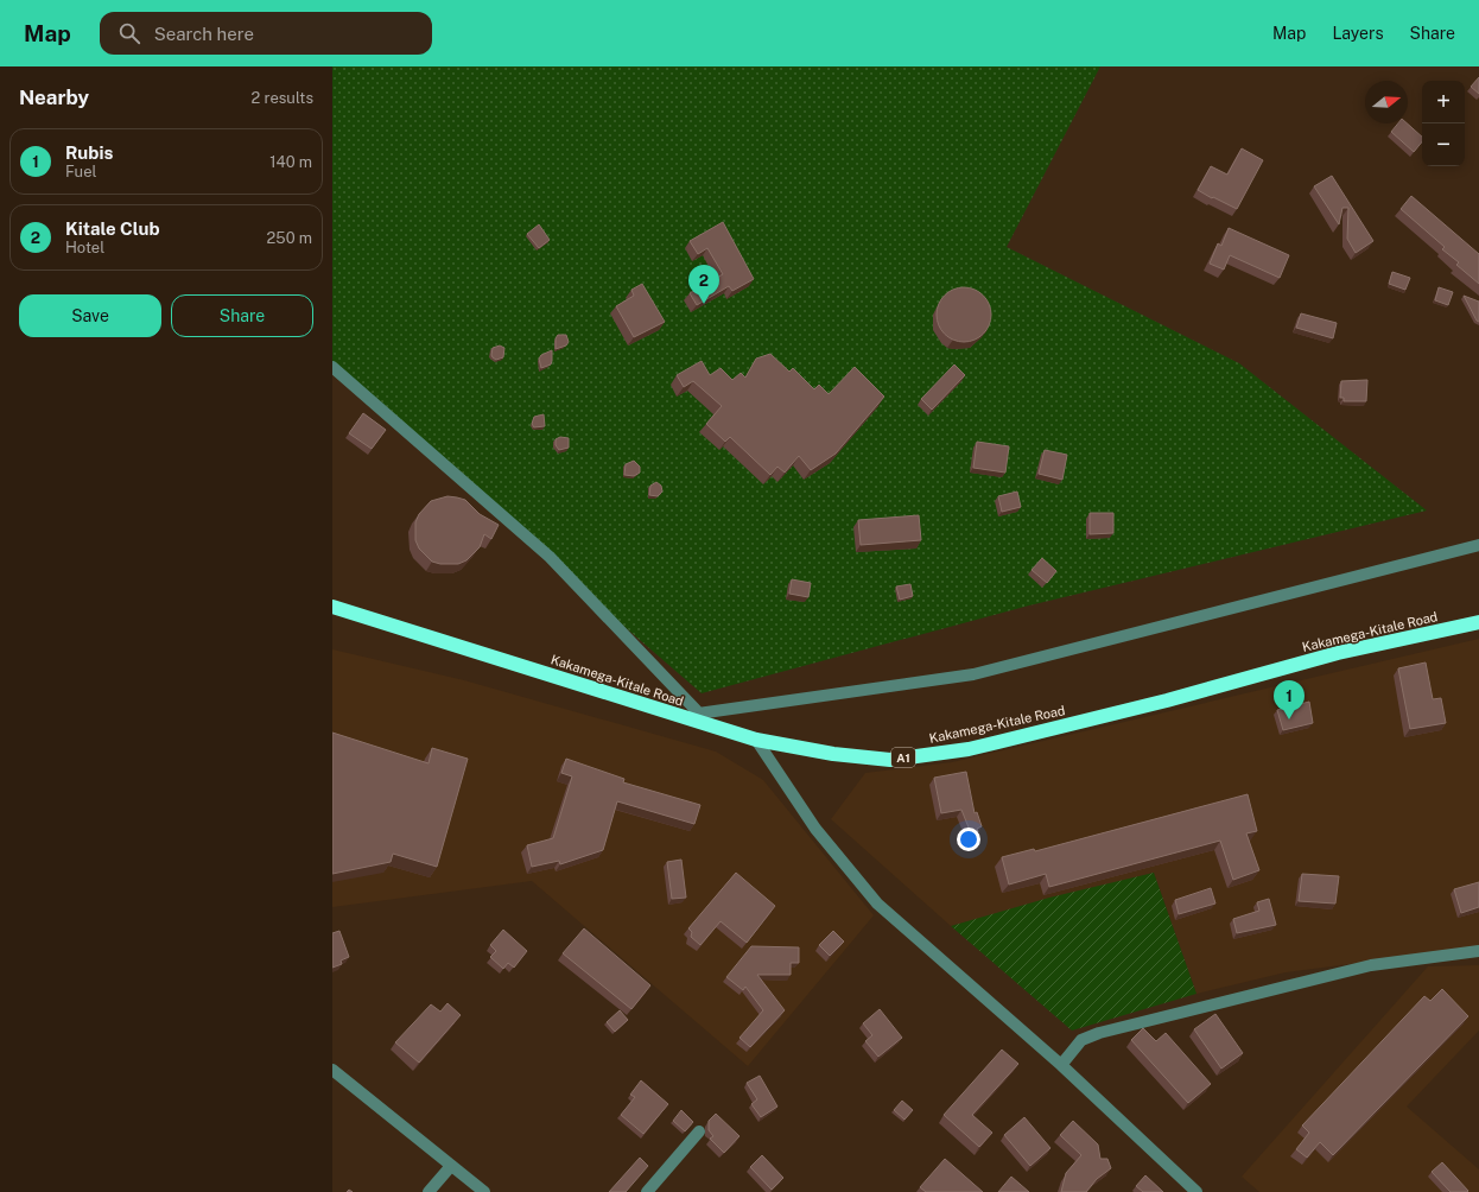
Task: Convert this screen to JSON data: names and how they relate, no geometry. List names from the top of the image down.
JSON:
{
  "streets": {
    "highway": ["Kakamega-Kitale Road", "A1"]
  },
  "north": "right",
  "page": {
    "header": "Map",
    "search": "Search here",
    "nav": ["Map", "Layers", "Share"],
    "heading": ["Nearby", "2 results"],
    "map_buttons": ["+", "−"],
    "list": [
      {
        "mark": "1",
        "name": "Rubis",
        "note": "Fuel",
        "value": "140 m"
      },
      {
        "mark": "2",
        "name": "Kitale Club",
        "note": "Hotel",
        "value": "250 m"
      }
    ],
    "pins": ["2", "1"],
    "buttons": ["Save", "Share"]
  }
}
